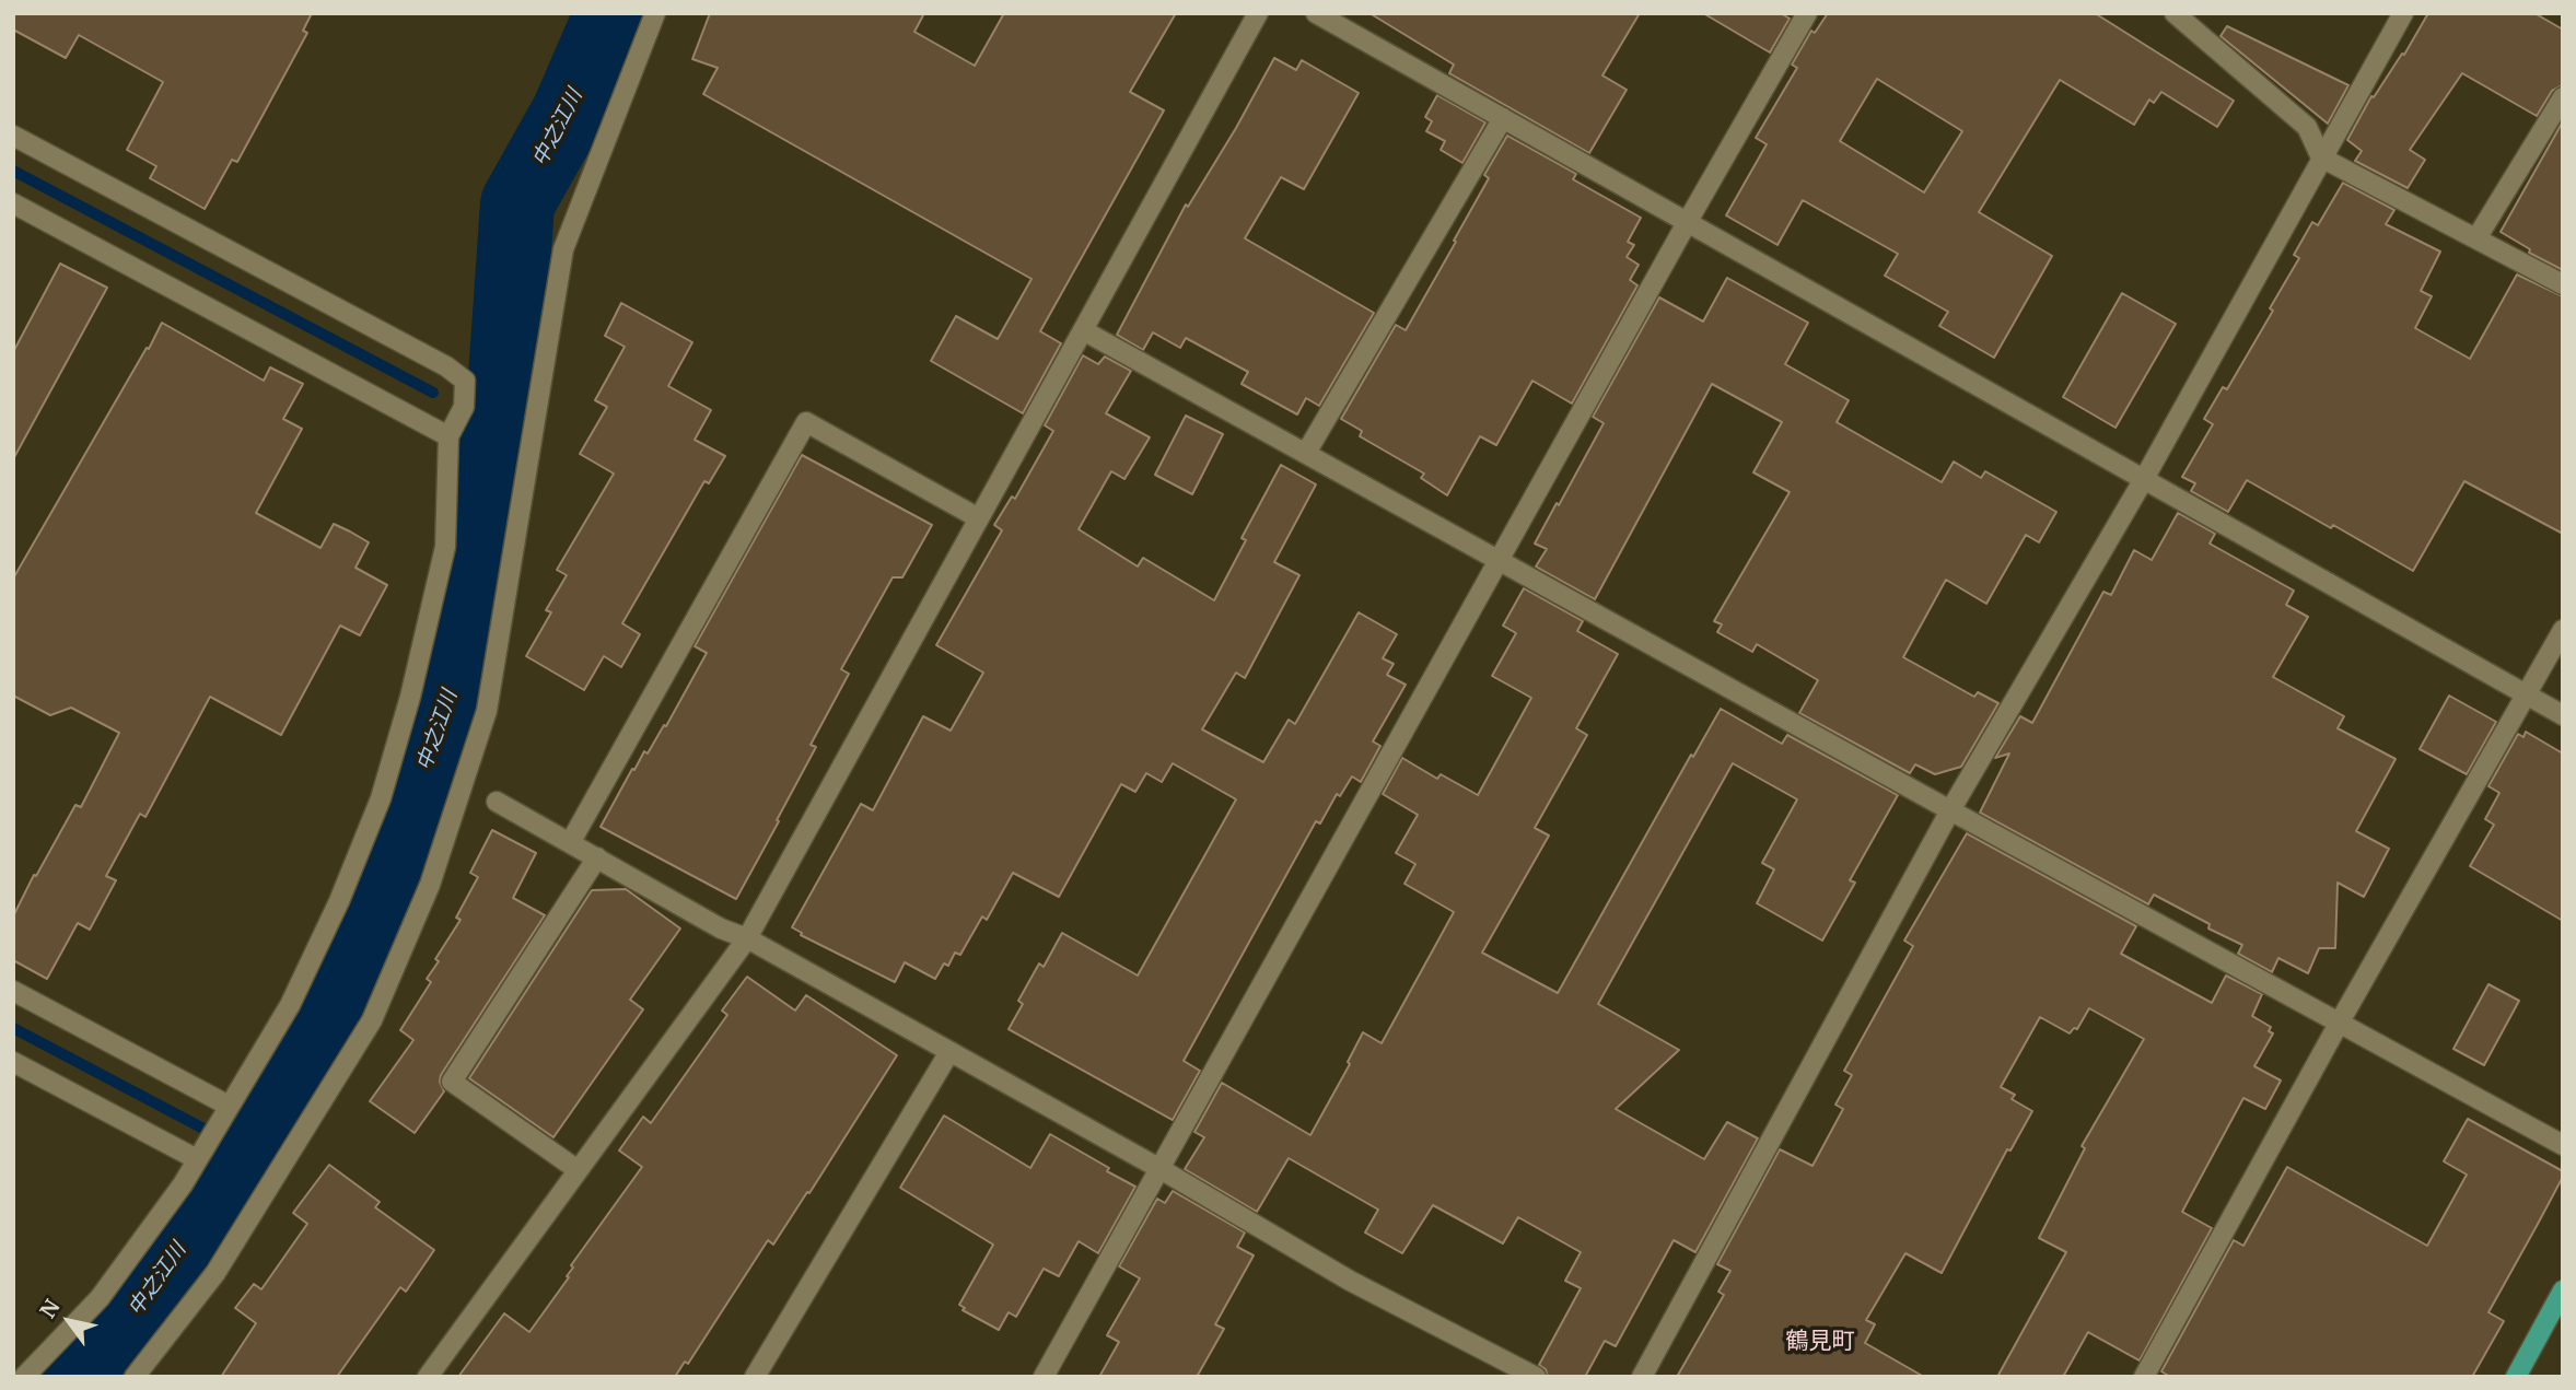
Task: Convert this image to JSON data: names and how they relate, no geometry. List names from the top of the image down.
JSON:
{
  "districts": ["鶴見町"],
  "water": ["中之江川"],
  "north": "top left"
}
